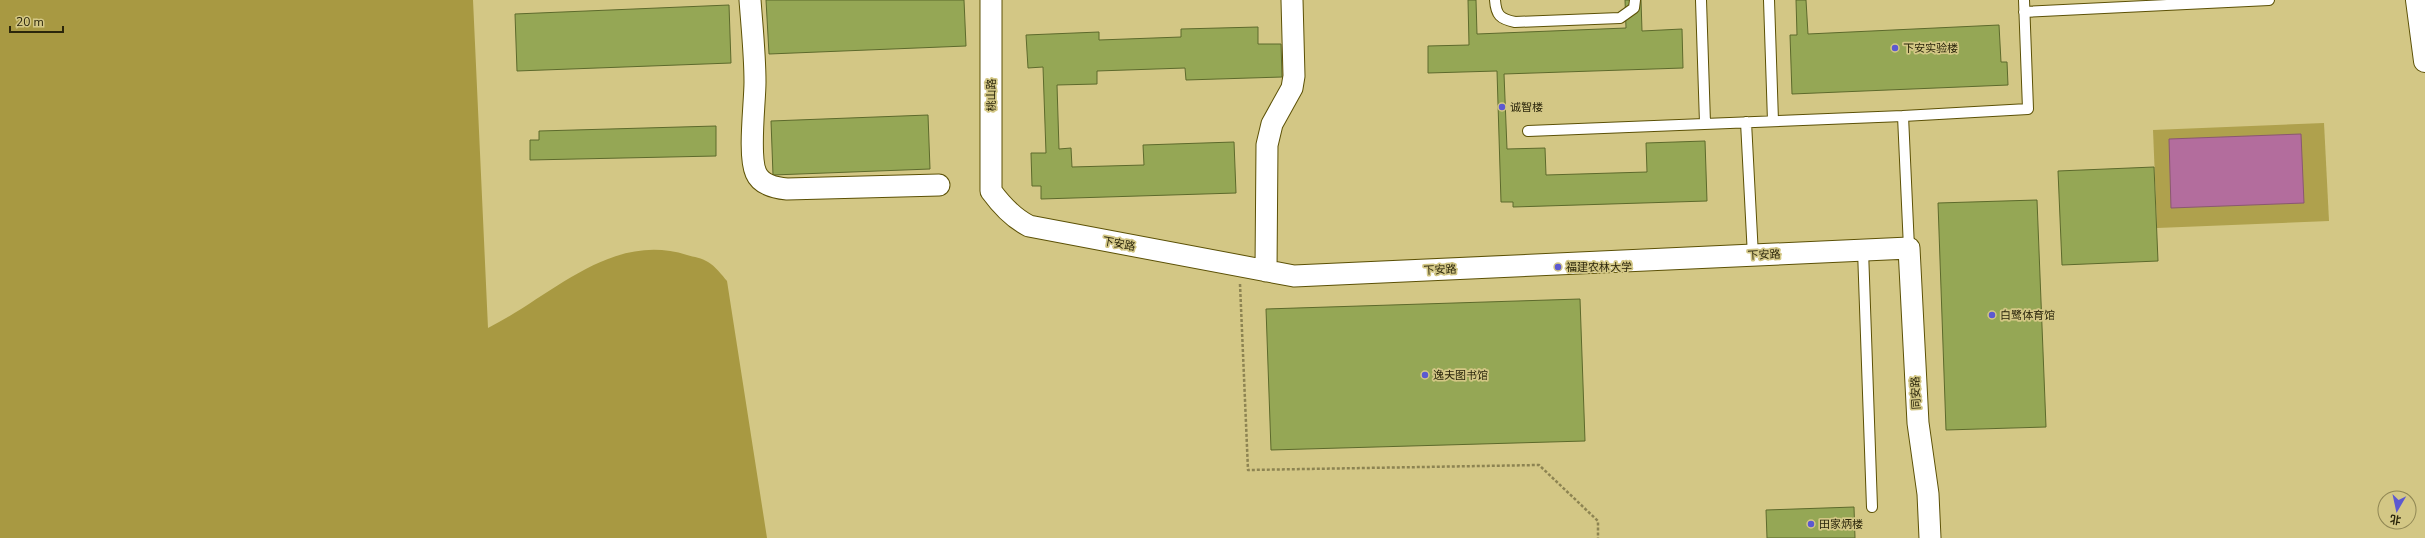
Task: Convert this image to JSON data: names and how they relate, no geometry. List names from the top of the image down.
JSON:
{
  "streets": {
    "street": ["桃山路", "下安路", "同安路"]
  },
  "crossings": [
    ["桃山路", "下安路"],
    ["下安路", "同安路"]
  ],
  "places": [
    "下安实验楼",
    "诚智楼",
    "福建农林大学",
    "白鹭体育馆",
    "逸夫图书馆",
    "田家炳楼"
  ],
  "scale_bar": "20 m",
  "north": "bottom"
}
